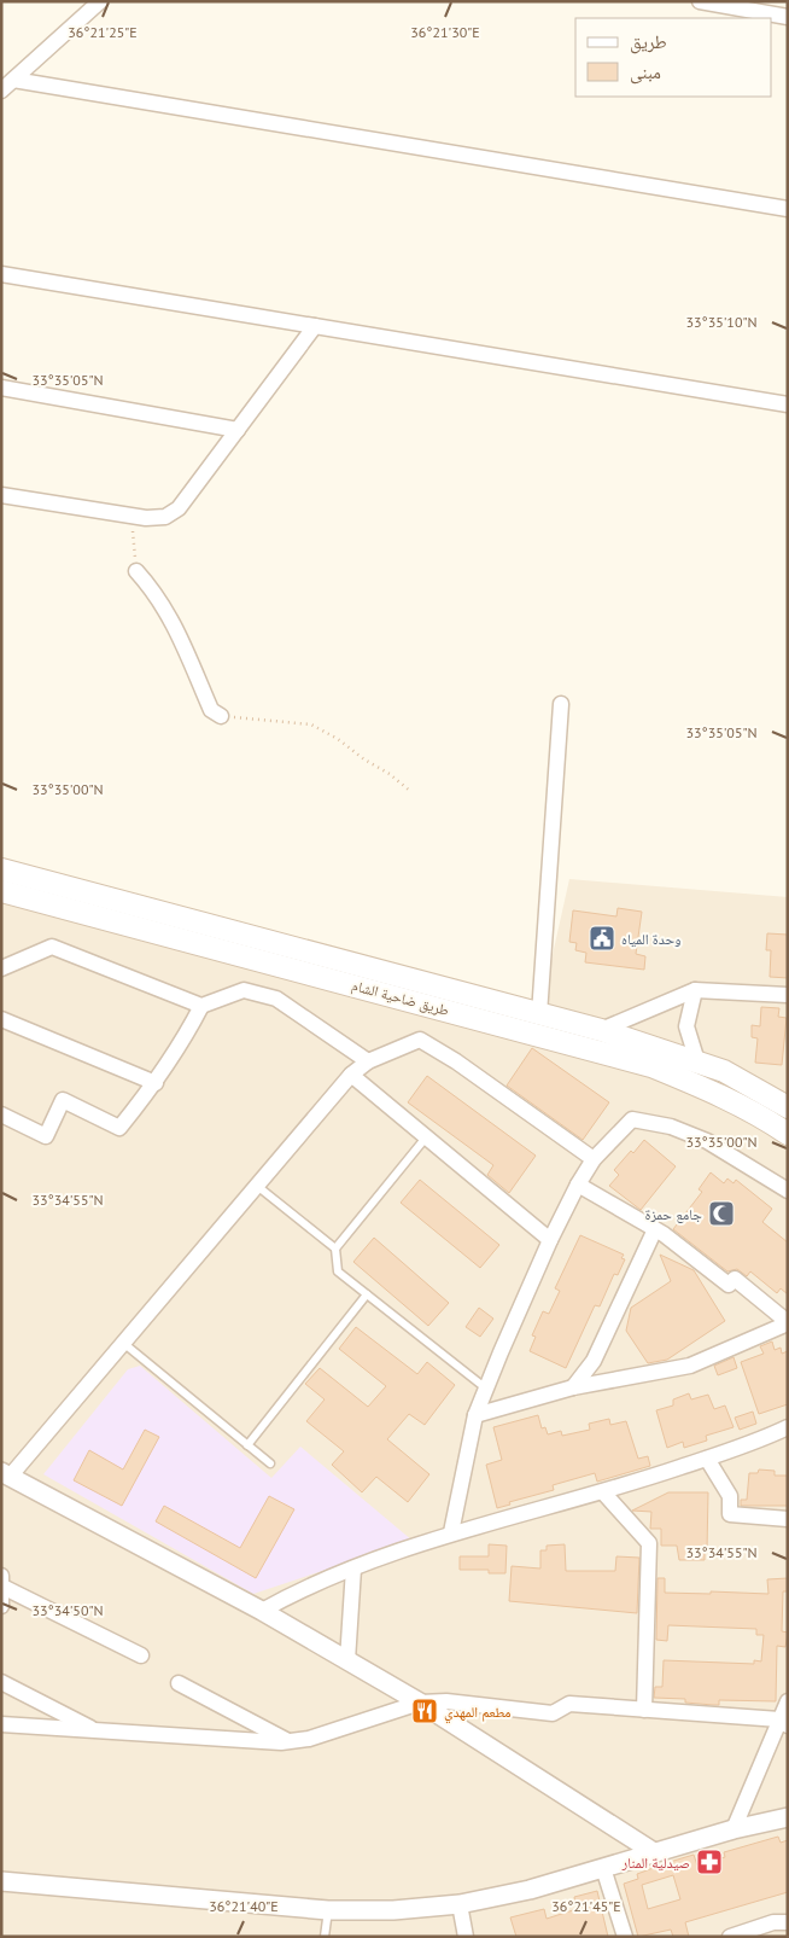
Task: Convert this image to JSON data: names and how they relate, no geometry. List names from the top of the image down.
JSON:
{
  "streets": {
    "main road": ["طريق ضاحية الشام"]
  },
  "places": {
    "public building": ["وحدة المياه"],
    "mosque": ["جامع حمزة"],
    "restaurant": ["مطعم المهدي"],
    "pharmacy": ["صيدلية المنار"]
  },
  "legend": ["طريق", "مبنى"],
  "coordinates": [
    "36°21'25\"E",
    "36°21'30\"E",
    "33°35'10\"N",
    "33°35'05\"N",
    "33°35'00\"N",
    "33°34'55\"N",
    "33°34'50\"N",
    "36°21'40\"E",
    "36°21'45\"E"
  ]
}
